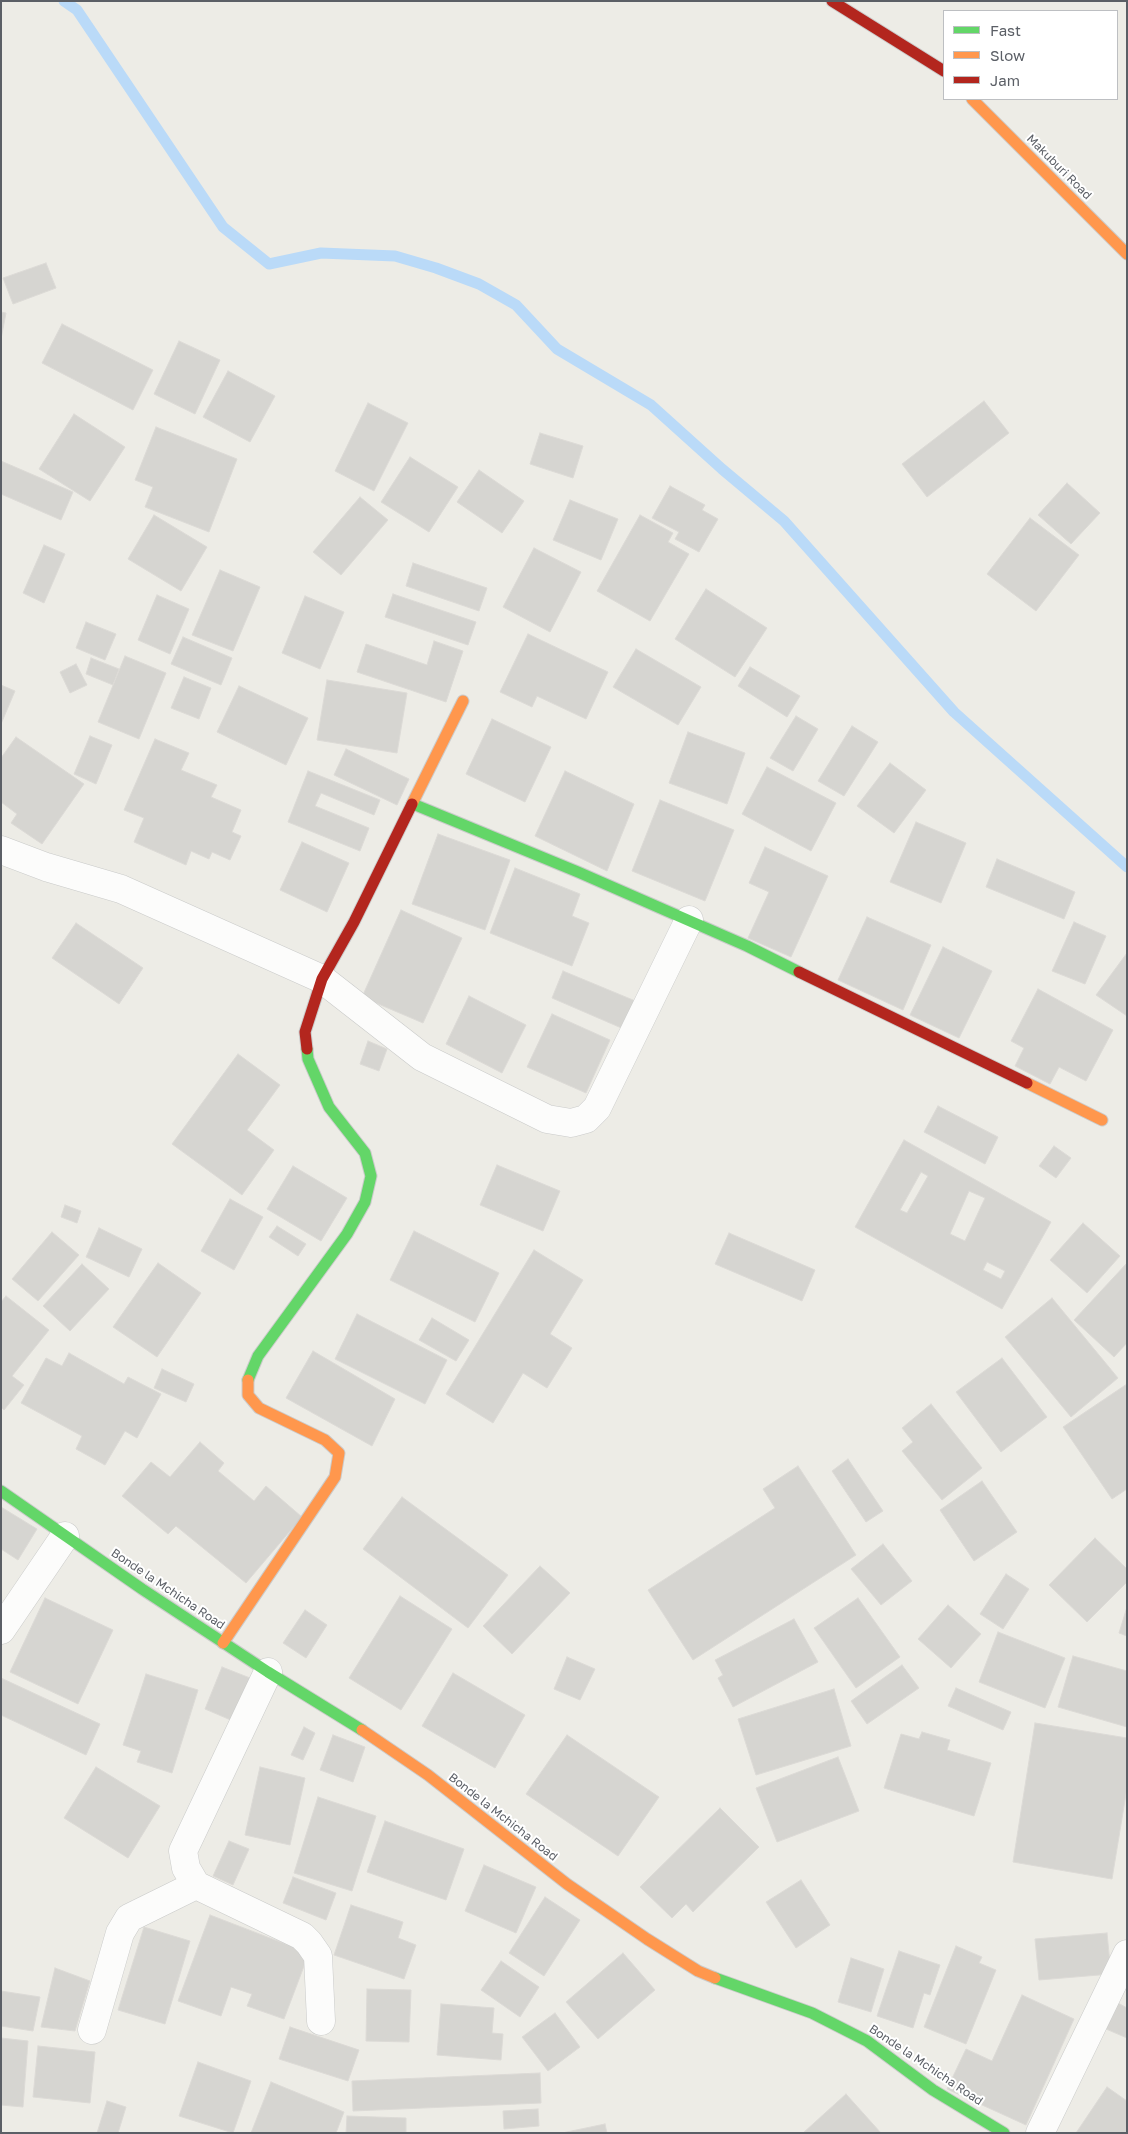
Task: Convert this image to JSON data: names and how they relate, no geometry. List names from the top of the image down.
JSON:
{
  "streets": {
    "street": ["Makuburi Road", "Bonde la Mchicha Road"]
  },
  "legend": ["Fast", "Slow", "Jam"]
}
